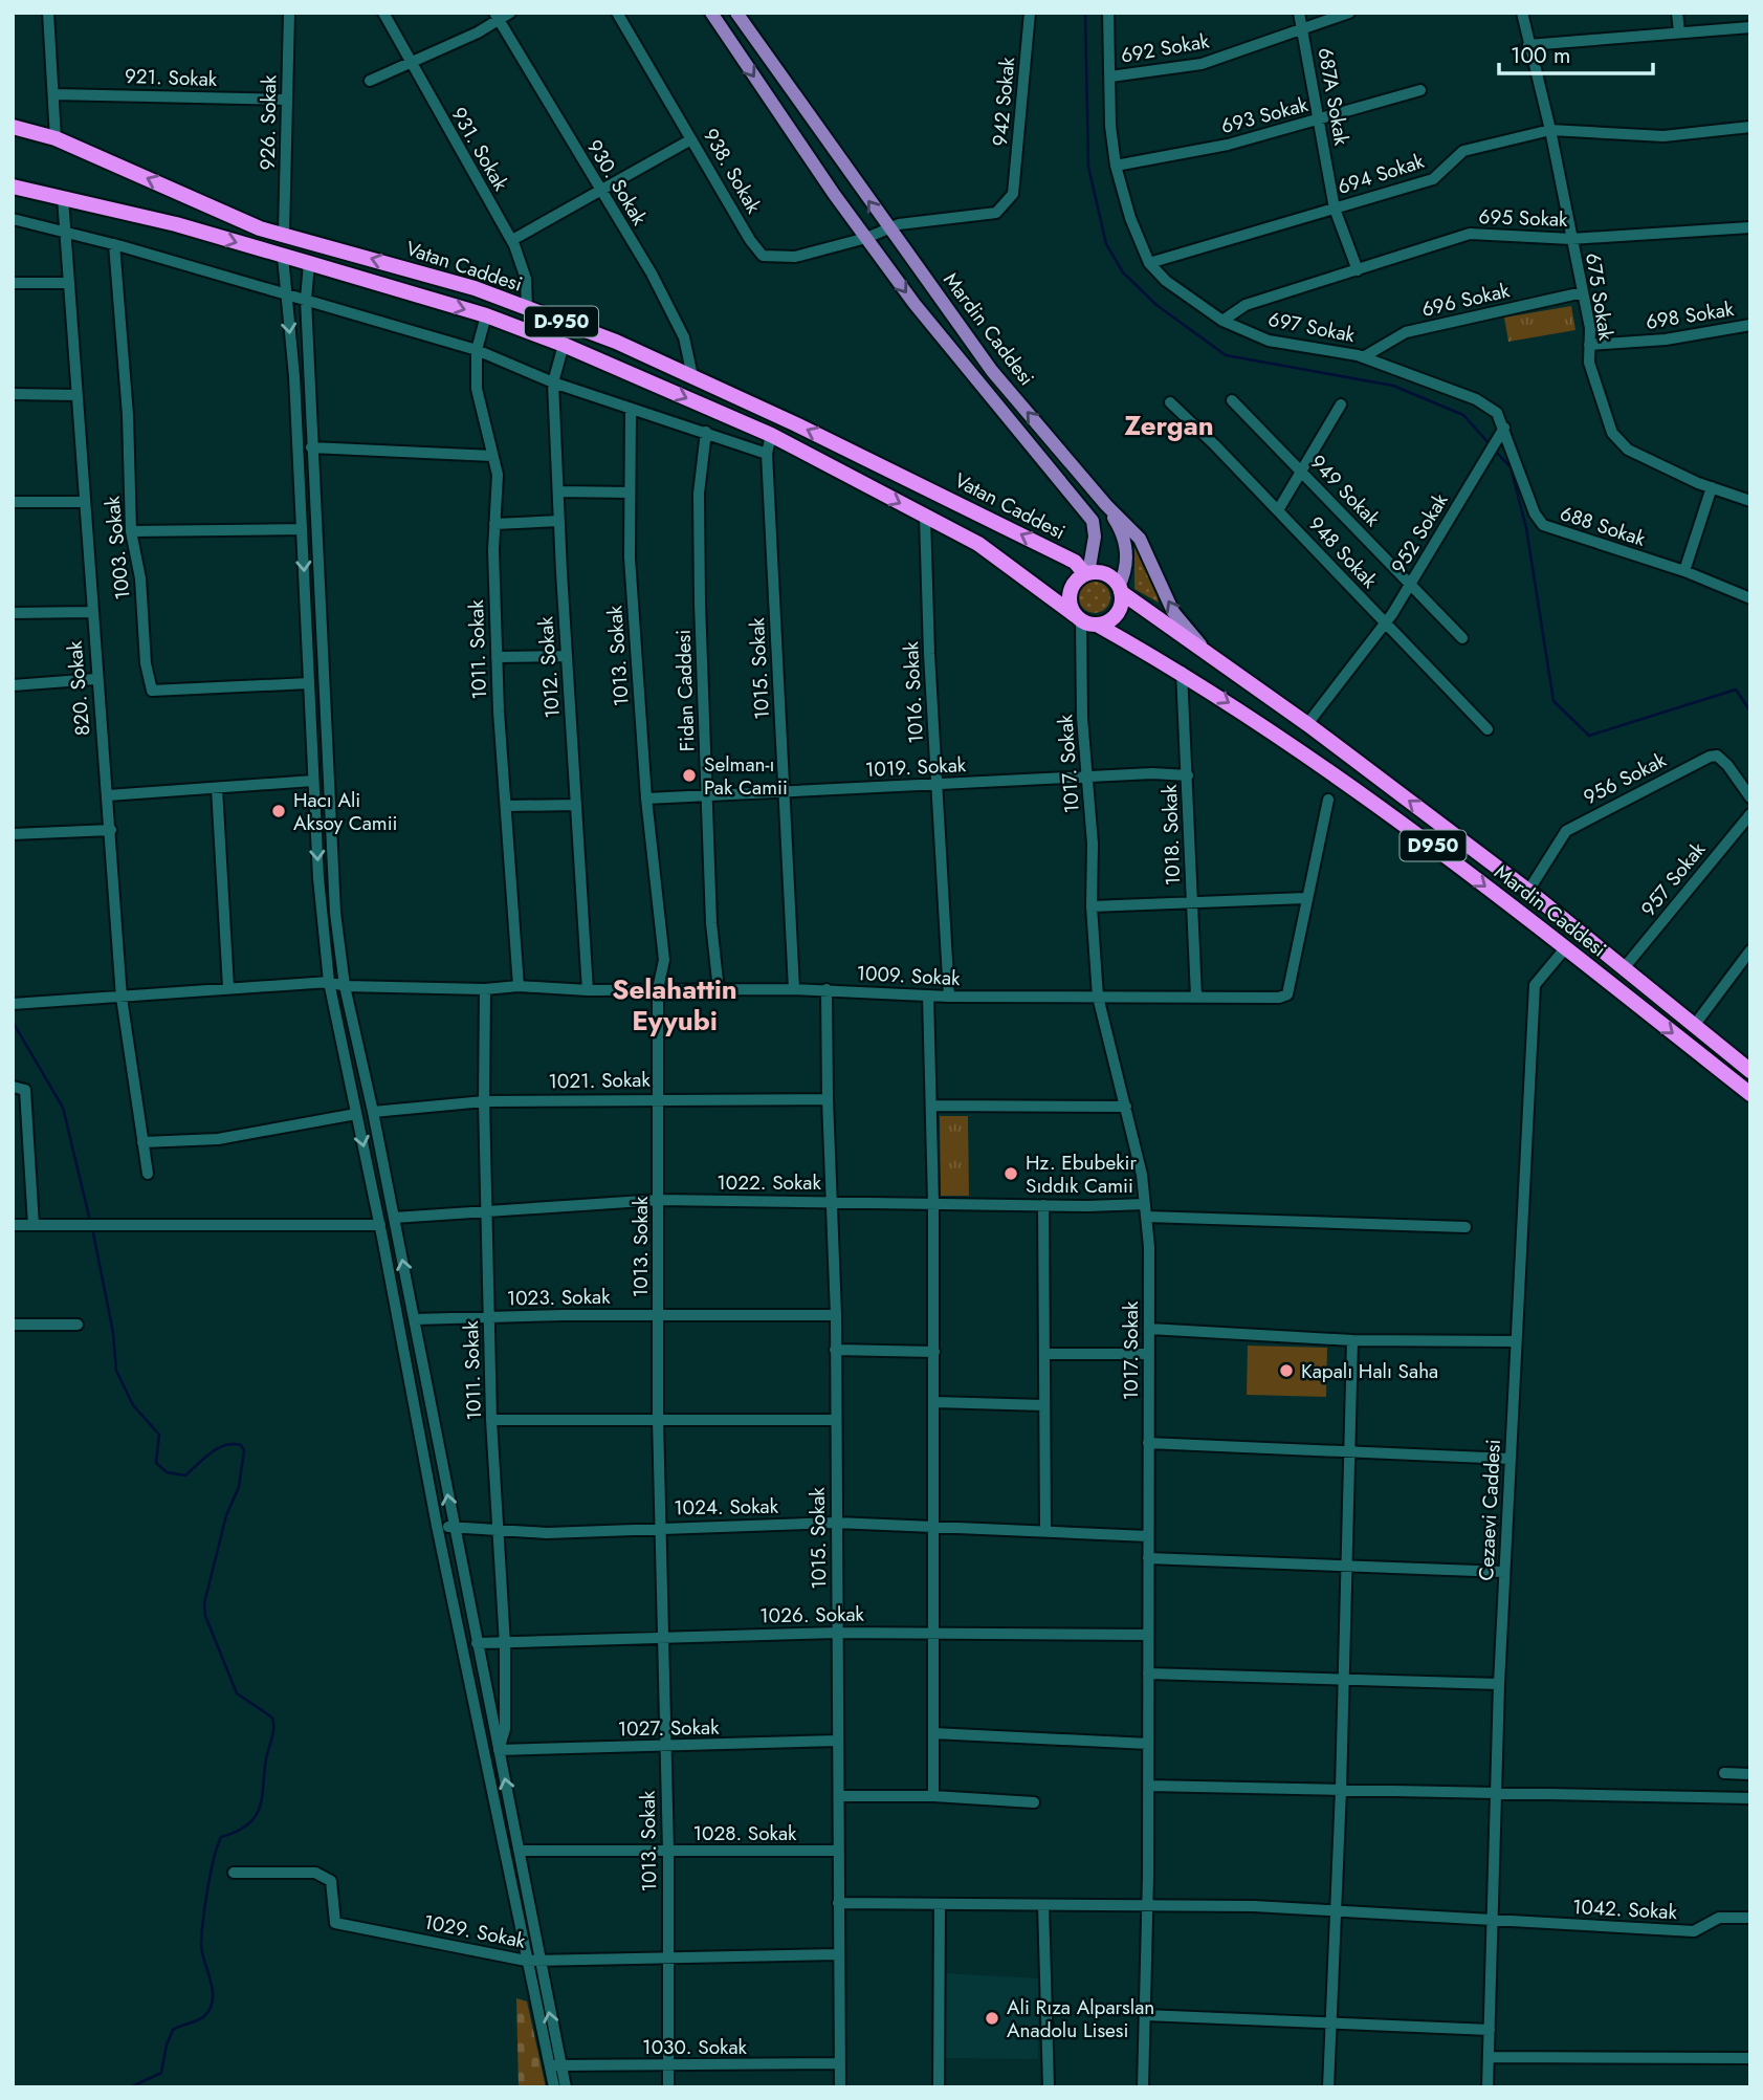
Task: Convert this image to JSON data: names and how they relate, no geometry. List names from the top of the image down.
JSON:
{
  "streets": {
    "highway": [
      "Vatan Caddesi",
      "D-950",
      "Mardin Caddesi",
      "D950"
    ],
    "street": [
      "692 Sokak",
      "921. Sokak",
      "687A Sokak",
      "942 Sokak",
      "693 Sokak",
      "926. Sokak",
      "931. Sokak",
      "938. Sokak",
      "694 Sokak",
      "930. Sokak",
      "695 Sokak",
      "675 Sokak",
      "696 Sokak",
      "698 Sokak",
      "697 Sokak",
      "949 Sokak",
      "688 Sokak",
      "952 Sokak",
      "1003. Sokak",
      "948 Sokak",
      "1011. Sokak",
      "1013. Sokak",
      "1012. Sokak",
      "1015. Sokak",
      "820. Sokak",
      "Fidan Caddesi",
      "1016. Sokak",
      "1017. Sokak",
      "1019. Sokak",
      "956 Sokak",
      "1018. Sokak",
      "957 Sokak",
      "1009. Sokak",
      "1021. Sokak",
      "1022. Sokak",
      "1023. Sokak",
      "1024. Sokak",
      "Cezaevi Caddesi",
      "1026. Sokak",
      "1027. Sokak",
      "1028. Sokak",
      "1042. Sokak",
      "1029. Sokak",
      "1030. Sokak"
    ]
  },
  "crossings": [
    ["692 Sokak", "687A Sokak"],
    ["692 Sokak", "697 Sokak"],
    ["921. Sokak", "926. Sokak"],
    ["687A Sokak", "693 Sokak"],
    ["687A Sokak", "694 Sokak"],
    ["687A Sokak", "695 Sokak"],
    ["942 Sokak", "Mardin Caddesi"],
    ["693 Sokak", "697 Sokak"],
    ["926. Sokak", "Vatan Caddesi"],
    ["931. Sokak", "Vatan Caddesi"],
    ["938. Sokak", "Mardin Caddesi"],
    ["694 Sokak", "675 Sokak"],
    ["694 Sokak", "697 Sokak"],
    ["930. Sokak", "Vatan Caddesi"],
    ["695 Sokak", "675 Sokak"],
    ["695 Sokak", "697 Sokak"],
    ["Vatan Caddesi", "Mardin Caddesi"],
    ["Vatan Caddesi", "1011. Sokak"],
    ["Vatan Caddesi", "1012. Sokak"],
    ["Vatan Caddesi", "1015. Sokak"],
    ["Vatan Caddesi", "820. Sokak"],
    ["Vatan Caddesi", "1016. Sokak"],
    ["Vatan Caddesi", "1017. Sokak"],
    ["675 Sokak", "696 Sokak"],
    ["675 Sokak", "698 Sokak"],
    ["696 Sokak", "697 Sokak"],
    ["697 Sokak", "688 Sokak"],
    ["697 Sokak", "952 Sokak"],
    ["Mardin Caddesi", "952 Sokak"],
    ["Mardin Caddesi", "1017. Sokak"],
    ["Mardin Caddesi", "956 Sokak"],
    ["Mardin Caddesi", "1018. Sokak"],
    ["Mardin Caddesi", "957 Sokak"],
    ["Mardin Caddesi", "Cezaevi Caddesi"],
    ["949 Sokak", "952 Sokak"],
    ["688 Sokak", "952 Sokak"],
    ["952 Sokak", "948 Sokak"],
    ["1011. Sokak", "1009. Sokak"],
    ["1011. Sokak", "1021. Sokak"],
    ["1011. Sokak", "1022. Sokak"],
    ["1011. Sokak", "1023. Sokak"],
    ["1011. Sokak", "1024. Sokak"],
    ["1011. Sokak", "1026. Sokak"],
    ["1011. Sokak", "1027. Sokak"],
    ["1013. Sokak", "1019. Sokak"],
    ["1013. Sokak", "1009. Sokak"],
    ["1013. Sokak", "1021. Sokak"],
    ["1013. Sokak", "1022. Sokak"],
    ["1013. Sokak", "1023. Sokak"],
    ["1013. Sokak", "1024. Sokak"],
    ["1013. Sokak", "1026. Sokak"],
    ["1013. Sokak", "1027. Sokak"],
    ["1013. Sokak", "1028. Sokak"],
    ["1013. Sokak", "1029. Sokak"],
    ["1013. Sokak", "1030. Sokak"],
    ["1012. Sokak", "1009. Sokak"],
    ["1015. Sokak", "1019. Sokak"],
    ["1015. Sokak", "1009. Sokak"],
    ["1015. Sokak", "1021. Sokak"],
    ["1015. Sokak", "1022. Sokak"],
    ["1015. Sokak", "1023. Sokak"],
    ["1015. Sokak", "1024. Sokak"],
    ["1015. Sokak", "1026. Sokak"],
    ["1015. Sokak", "1027. Sokak"],
    ["1015. Sokak", "1028. Sokak"],
    ["1015. Sokak", "1042. Sokak"],
    ["1015. Sokak", "1029. Sokak"],
    ["1015. Sokak", "1030. Sokak"],
    ["820. Sokak", "1009. Sokak"],
    ["Fidan Caddesi", "1019. Sokak"],
    ["Fidan Caddesi", "1009. Sokak"],
    ["1016. Sokak", "1019. Sokak"],
    ["1016. Sokak", "1009. Sokak"],
    ["1017. Sokak", "1019. Sokak"],
    ["1017. Sokak", "1009. Sokak"],
    ["1017. Sokak", "1022. Sokak"],
    ["1017. Sokak", "1024. Sokak"],
    ["1017. Sokak", "1026. Sokak"],
    ["1017. Sokak", "1042. Sokak"],
    ["1019. Sokak", "1018. Sokak"],
    ["1018. Sokak", "1009. Sokak"],
    ["Cezaevi Caddesi", "1042. Sokak"]
  ],
  "districts": ["Zergan", "Selahattin Eyyubi"],
  "places": [
    "Selman-ı Pak Camii",
    "Hacı Ali Aksoy Camii",
    "Hz. Ebubekir Sıddık Camii",
    "Kapalı Halı Saha",
    "Ali Rıza Alparslan Anadolu Lisesi"
  ],
  "scale_bar": "100 m"
}
